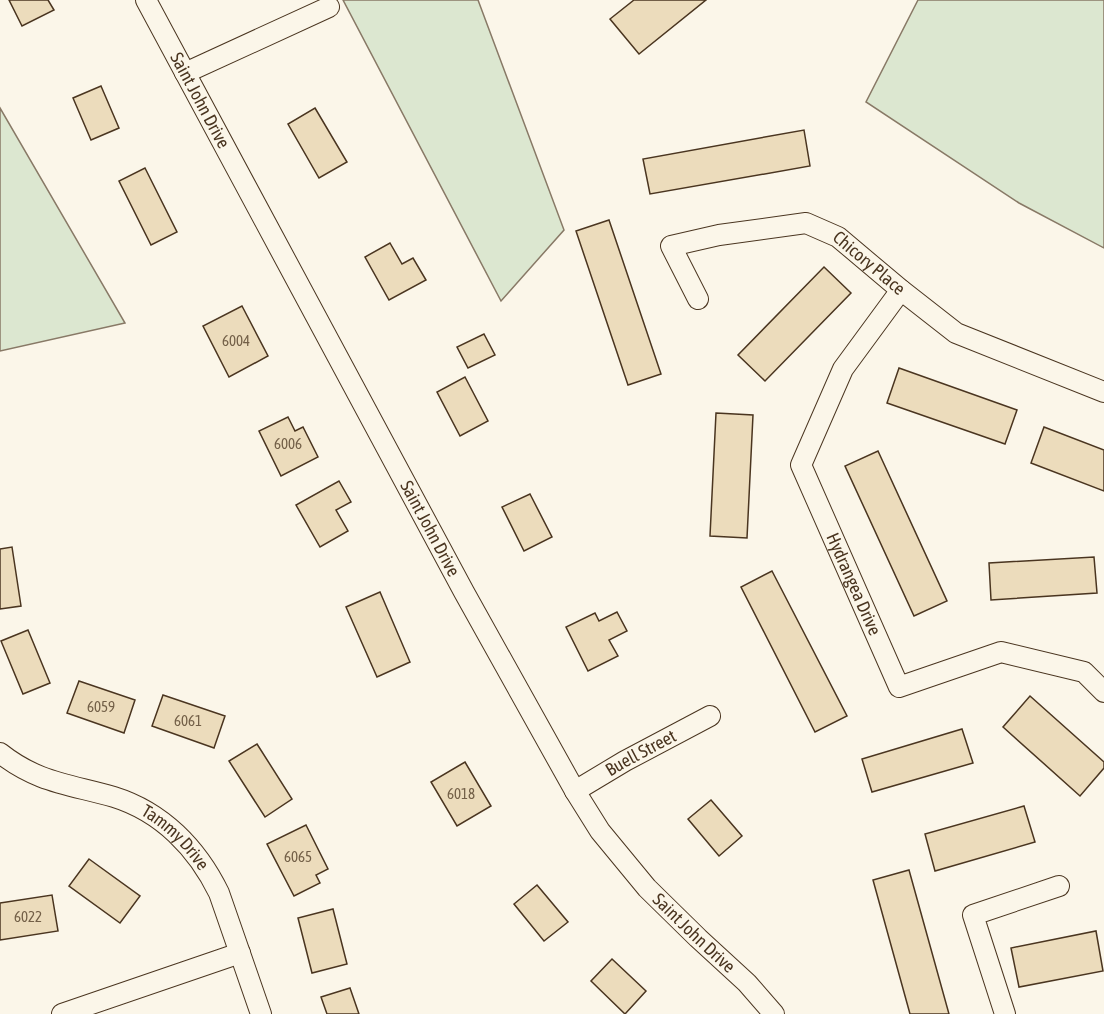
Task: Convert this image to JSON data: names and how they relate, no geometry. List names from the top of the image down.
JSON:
{
  "streets": {
    "street": [
      "Saint John Drive",
      "Chicory Place",
      "Hydrangea Drive",
      "Buell Street",
      "Tammy Drive"
    ]
  },
  "crossings": [
    ["Saint John Drive", "Buell Street"],
    ["Chicory Place", "Hydrangea Drive"]
  ],
  "house_numbers": [
    "6004",
    "6006",
    "6059",
    "6061",
    "6018",
    "6065",
    "6022"
  ]
}
